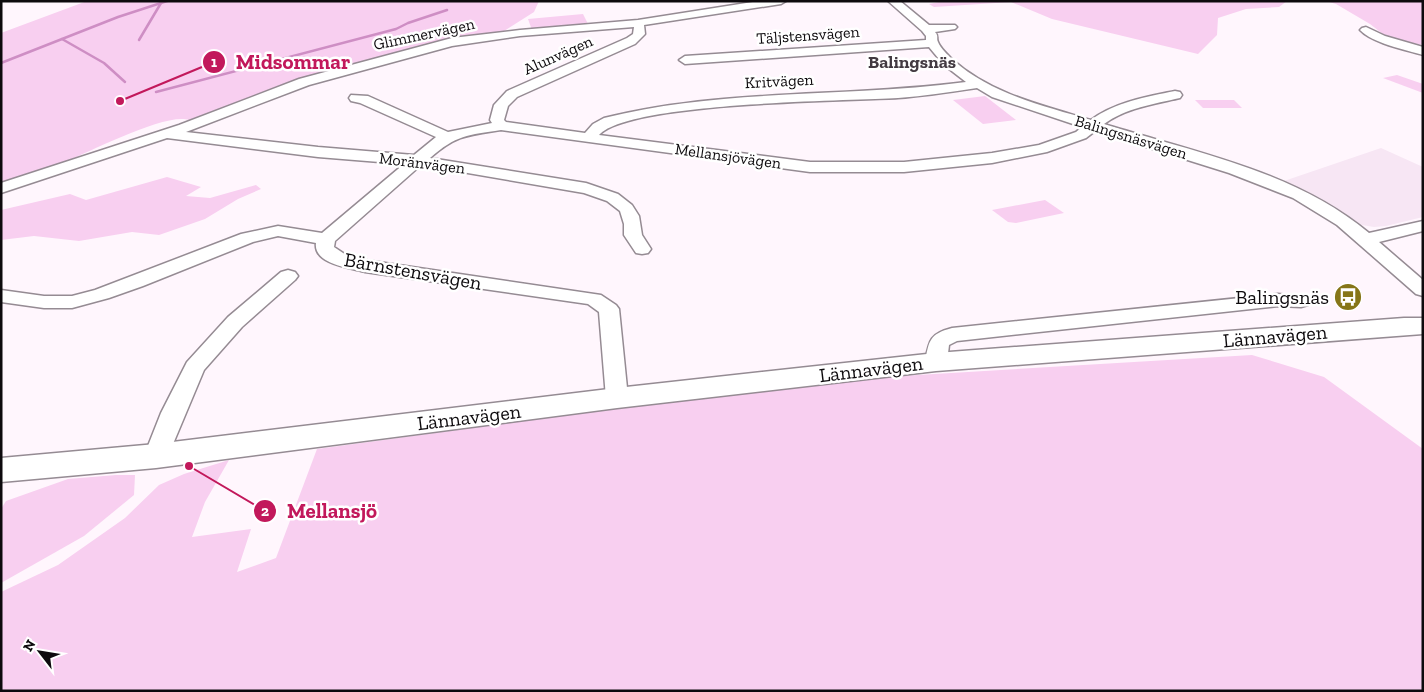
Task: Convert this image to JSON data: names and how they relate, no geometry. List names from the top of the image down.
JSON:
{
  "streets": {
    "main road": ["Lännavägen"],
    "street": [
      "Glimmervägen",
      "Täljstensvägen",
      "Alunvägen",
      "Kritvägen",
      "Balingsnäsvägen",
      "Mellansjövägen",
      "Moränvägen",
      "Bärnstensvägen"
    ]
  },
  "crossings": [
    ["Glimmervägen", "Alunvägen"],
    ["Glimmervägen", "Moränvägen"],
    ["Täljstensvägen", "Balingsnäsvägen"],
    ["Alunvägen", "Mellansjövägen"],
    ["Kritvägen", "Balingsnäsvägen"],
    ["Kritvägen", "Mellansjövägen"],
    ["Balingsnäsvägen", "Mellansjövägen"],
    ["Mellansjövägen", "Moränvägen"],
    ["Mellansjövägen", "Bärnstensvägen"],
    ["Bärnstensvägen", "Lännavägen"]
  ],
  "districts": ["Balingsnäs"],
  "places": {
    "other": ["Midsommar", "Mellansjö"],
    "bus stop": ["Balingsnäs"]
  },
  "north": "top left"
}
